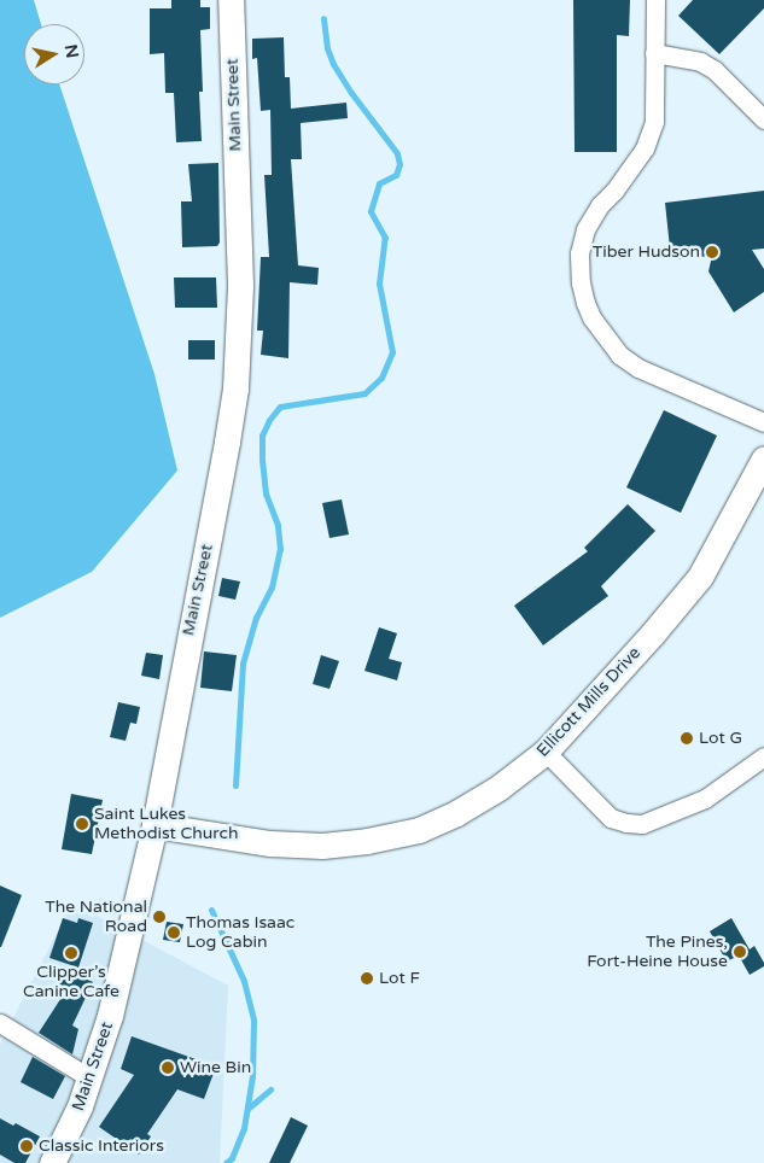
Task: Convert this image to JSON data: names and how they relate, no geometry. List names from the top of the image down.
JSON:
{
  "streets": {
    "main road": ["Main Street", "Ellicott Mills Drive"]
  },
  "crossings": [
    ["Main Street", "Ellicott Mills Drive"]
  ],
  "places": [
    "Tiber Hudson",
    "Lot G",
    "Saint Lukes Methodist Church",
    "The National Road",
    "Thomas Isaac Log Cabin",
    "The Pines, Fort-Heine House",
    "Clipper’s Canine Cafe",
    "Lot F",
    "Wine Bin",
    "Classic Interiors"
  ],
  "north": "right"
}
